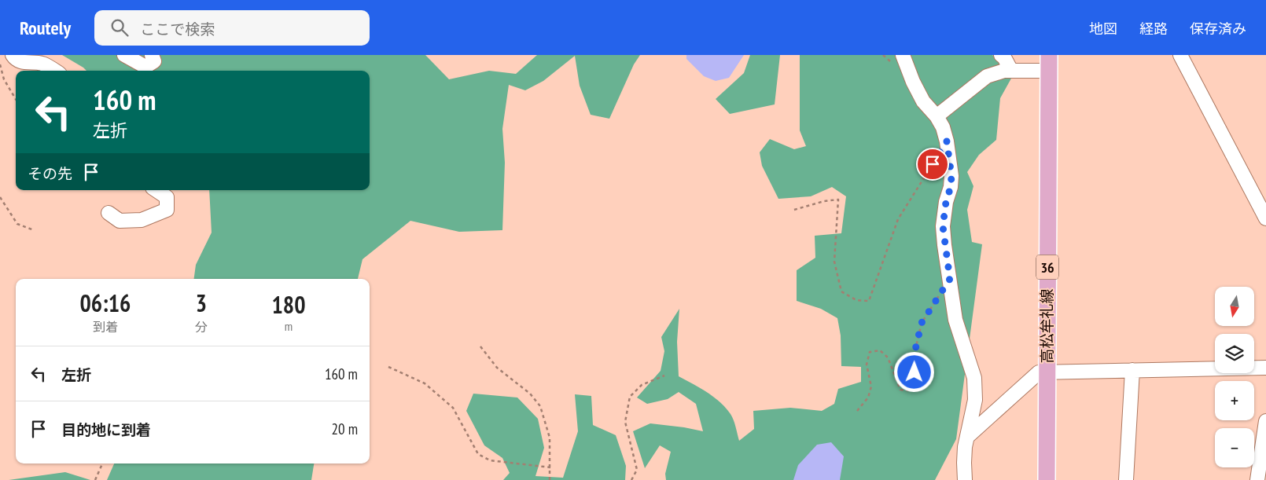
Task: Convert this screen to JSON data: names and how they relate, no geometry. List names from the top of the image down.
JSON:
{
  "streets": {
    "main road": ["36", "高松牟礼線"]
  },
  "north": "bottom",
  "page": {
    "header": "Routely",
    "search": "ここで検索",
    "nav": ["地図", "経路", "保存済み"],
    "turn": ["160 m", "左折"],
    "then": "その先",
    "eta": [
      "06:16",
      "到着",
      "3",
      "分",
      "180",
      "m"
    ],
    "map_buttons": ["+", "−"],
    "list": [
      {
        "name": "左折",
        "value": "160 m"
      },
      {
        "name": "目的地に到着",
        "value": "20 m"
      }
    ]
  }
}
